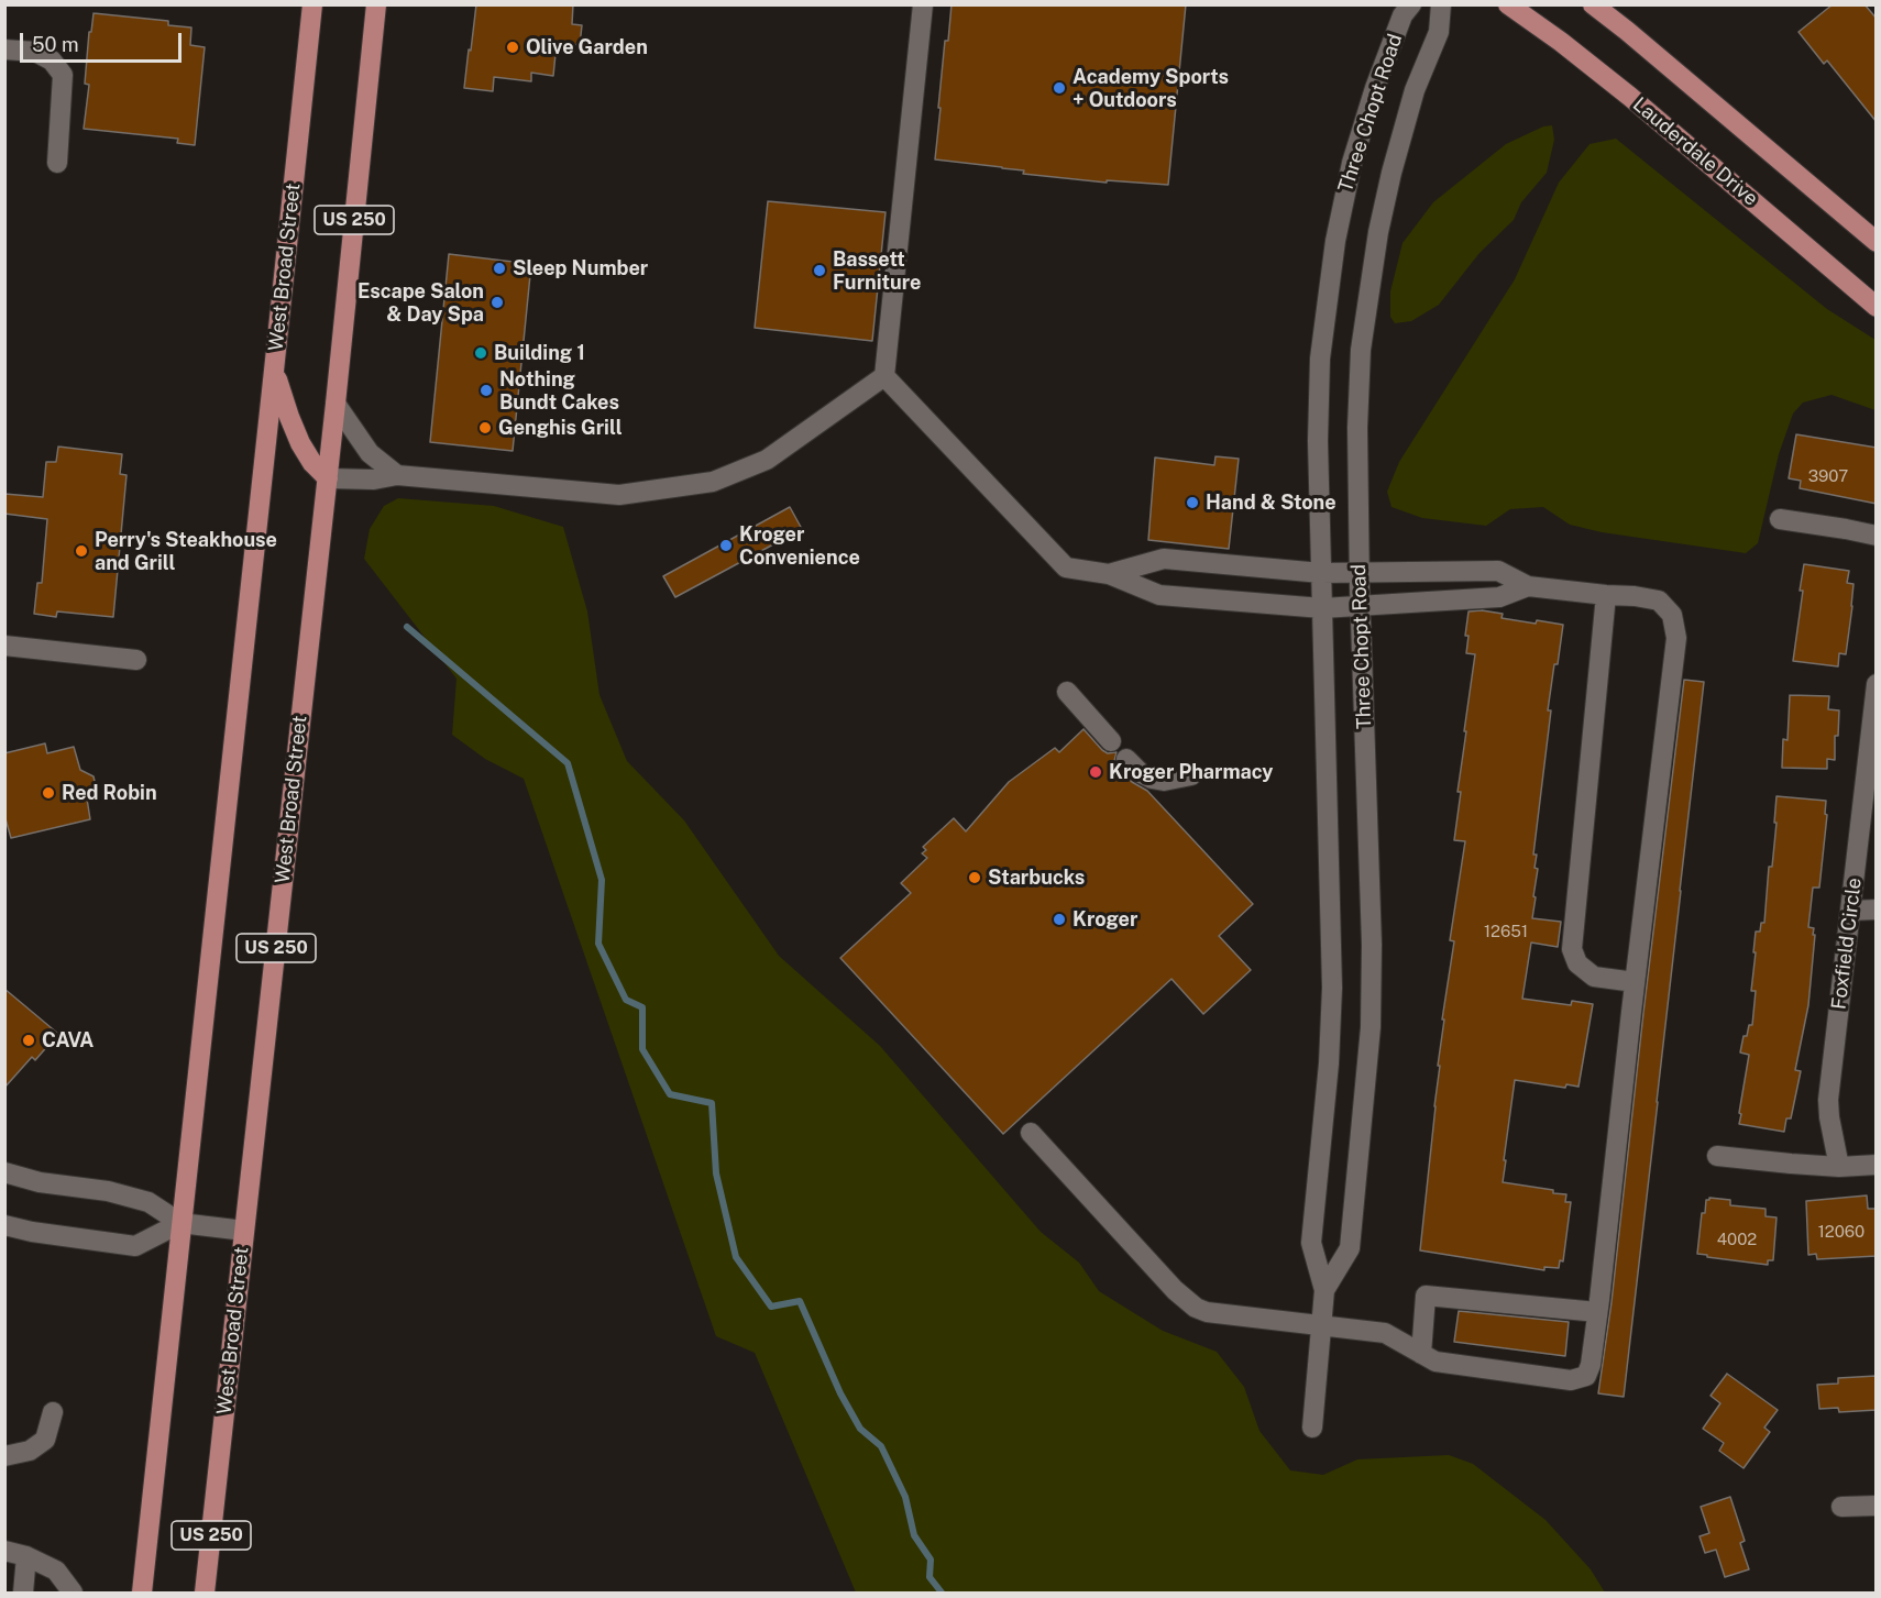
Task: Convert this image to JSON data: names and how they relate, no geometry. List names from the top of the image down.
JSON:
{
  "streets": {
    "main road": ["Lauderdale Drive", "US 250", "West Broad Street"],
    "street": ["Three Chopt Road", "Foxfield Circle"]
  },
  "places": [
    "Olive Garden",
    "Academy Sports + Outdoors",
    "Sleep Number",
    "Bassett Furniture",
    "Escape Salon & Day Spa",
    "Building 1",
    "Nothing Bundt Cakes",
    "Genghis Grill",
    "Hand & Stone",
    "Kroger Convenience",
    "Perry's Steakhouse and Grill",
    "Kroger Pharmacy",
    "Red Robin",
    "Starbucks",
    "Kroger",
    "CAVA"
  ],
  "house_numbers": [
    "3907",
    "12651",
    "12060",
    "4002"
  ],
  "scale_bar": "50 m"
}
